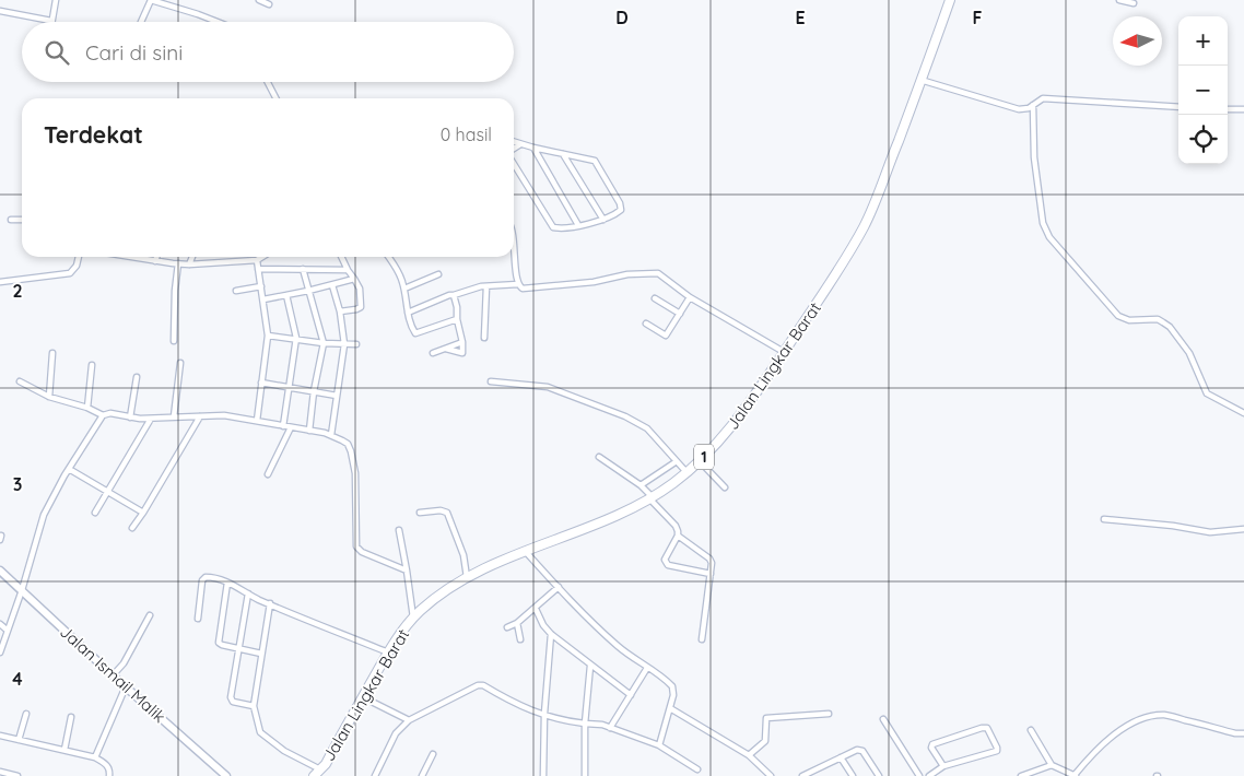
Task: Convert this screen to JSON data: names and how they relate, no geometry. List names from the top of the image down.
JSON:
{
  "streets": {
    "highway": ["Jalan Lingkar Barat", "1"],
    "main road": ["Jalan Ismail Malik"]
  },
  "north": "left",
  "page": {
    "map_buttons": ["+", "−"],
    "search": "Cari di sini",
    "heading": ["Terdekat", "0 hasil"]
  },
  "grid": {
    "columns": ["D", "E", "F"],
    "rows": ["2", "3", "4"]
  }
}
